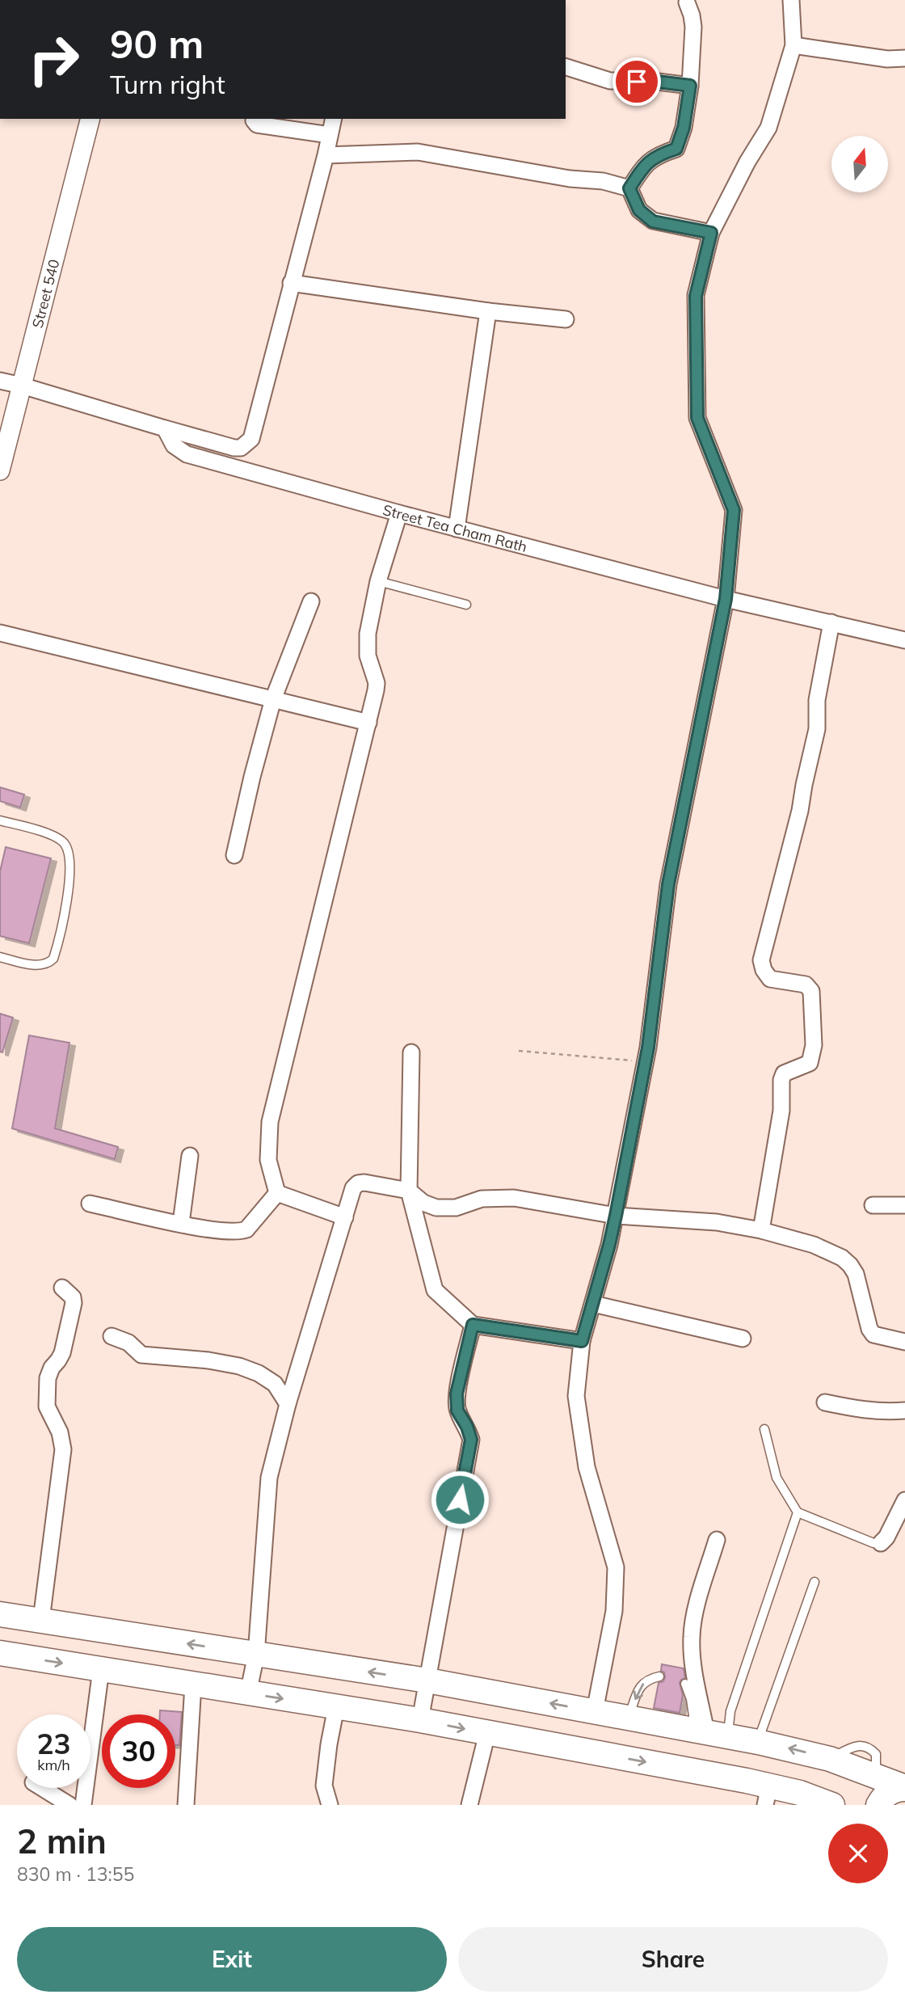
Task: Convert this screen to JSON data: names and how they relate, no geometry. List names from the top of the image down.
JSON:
{
  "streets": {
    "street": ["Street 540", "Street Tea Cham Rath"]
  },
  "north": "top",
  "page": {
    "turn": ["90 m", "Turn right"],
    "speed": "23 km/h",
    "limit": "30",
    "heading": ["2 min", "830 m · 13:55"],
    "buttons": ["Exit", "Share"]
  }
}
